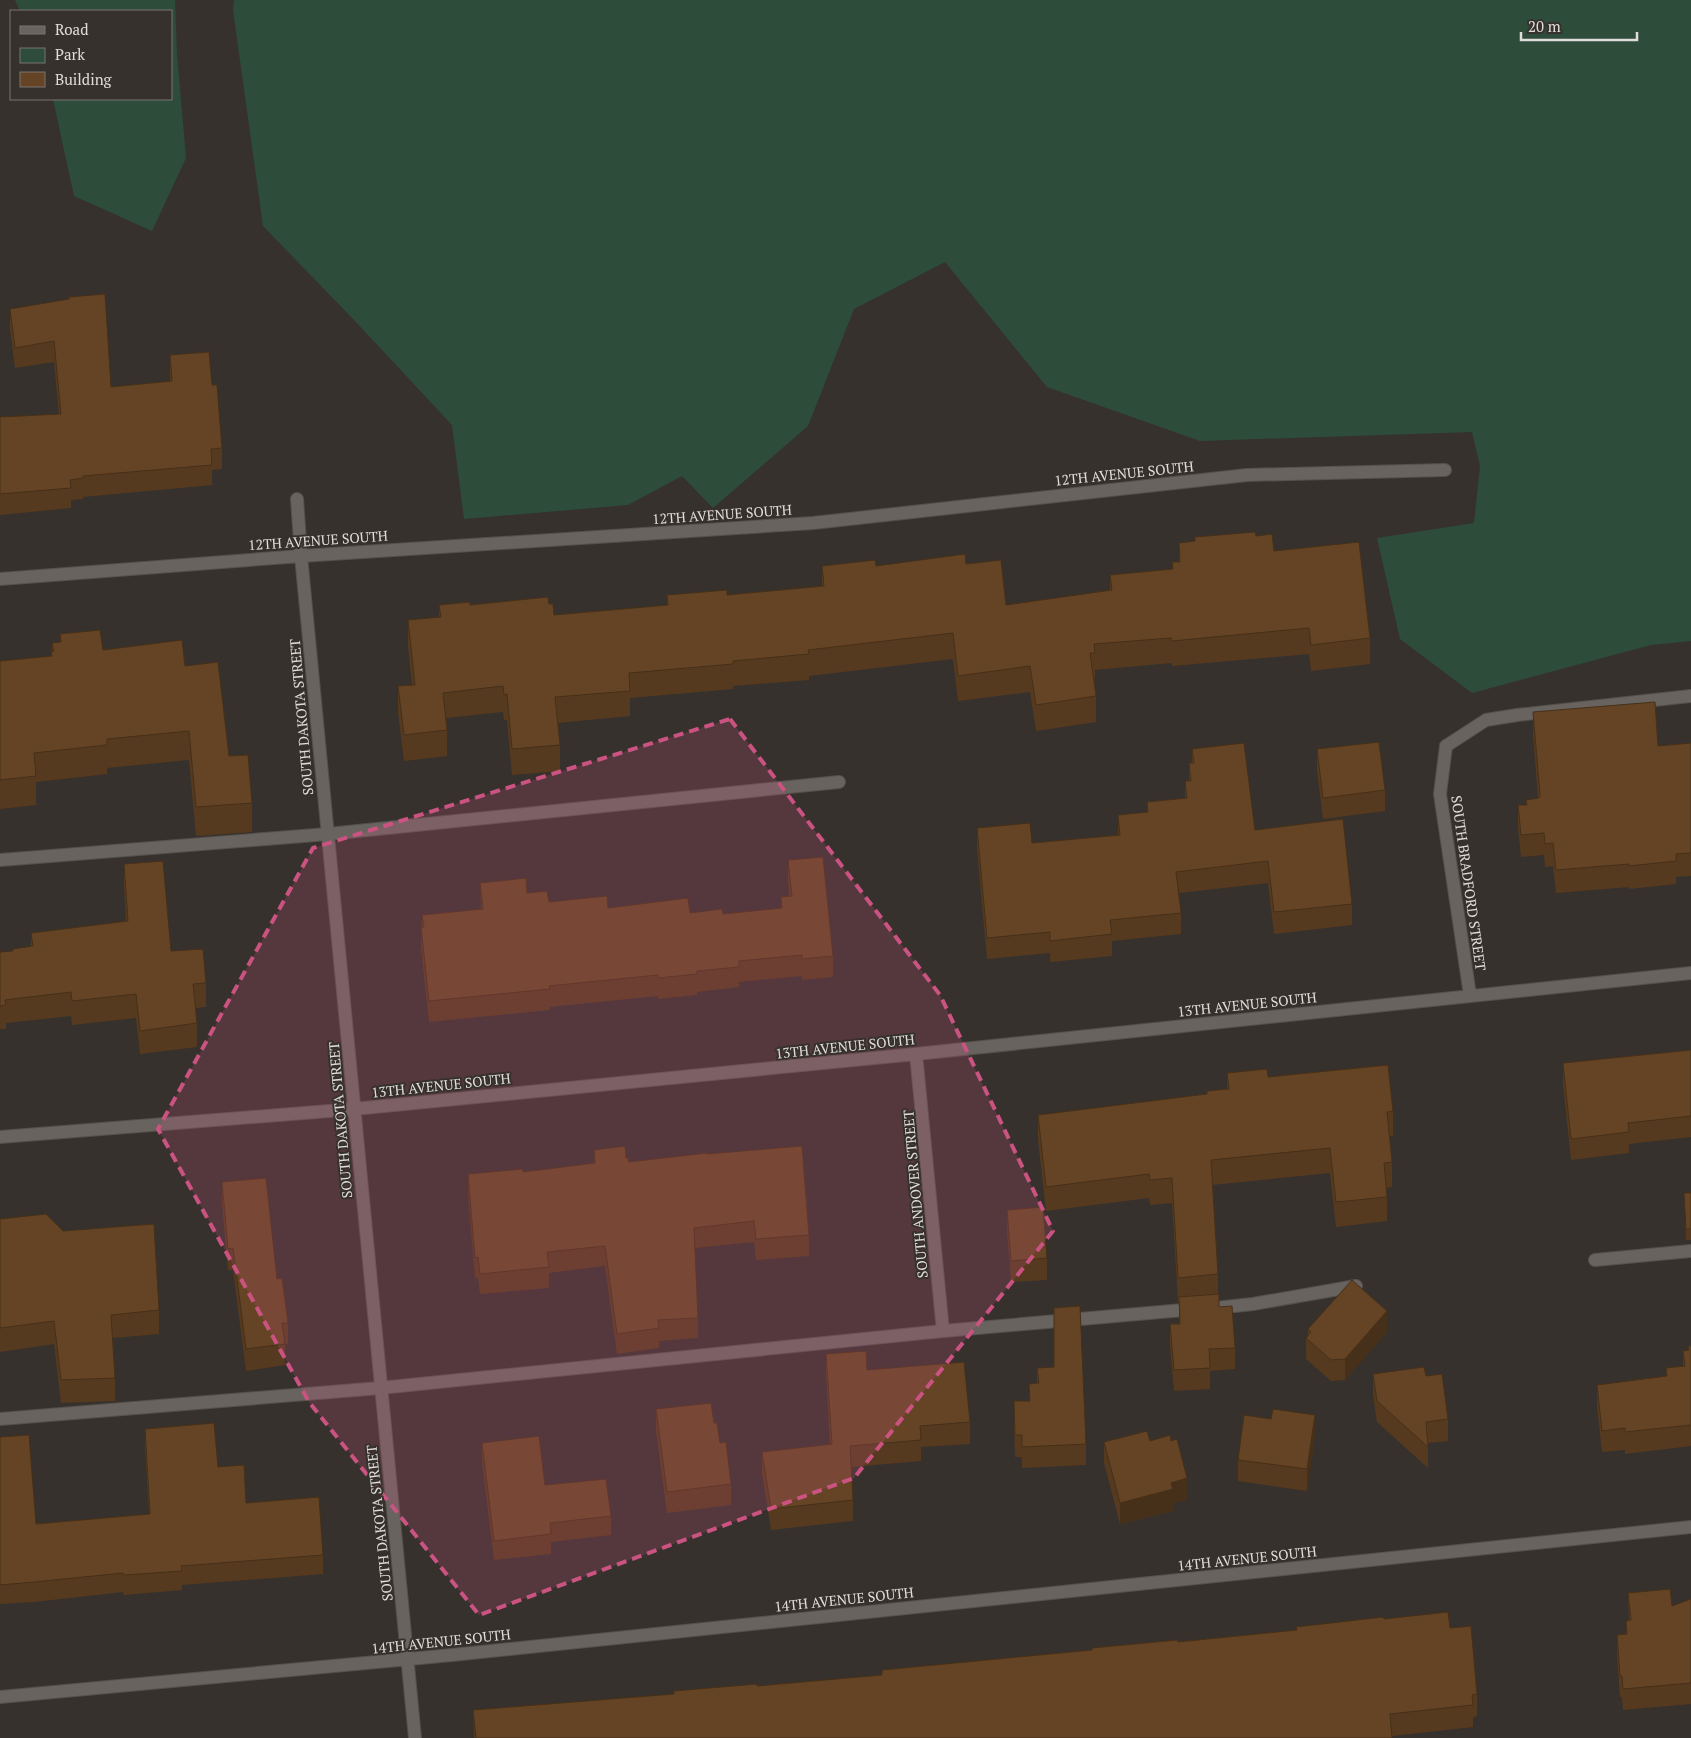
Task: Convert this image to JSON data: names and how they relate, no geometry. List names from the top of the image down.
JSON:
{
  "streets": {
    "street": [
      "12TH AVENUE SOUTH",
      "SOUTH DAKOTA STREET",
      "SOUTH BRADFORD STREET",
      "13TH AVENUE SOUTH",
      "SOUTH ANDOVER STREET",
      "14TH AVENUE SOUTH"
    ]
  },
  "crossings": [
    ["12TH AVENUE SOUTH", "SOUTH DAKOTA STREET"],
    ["SOUTH DAKOTA STREET", "13TH AVENUE SOUTH"],
    ["SOUTH DAKOTA STREET", "14TH AVENUE SOUTH"],
    ["SOUTH BRADFORD STREET", "13TH AVENUE SOUTH"],
    ["13TH AVENUE SOUTH", "SOUTH ANDOVER STREET"]
  ],
  "legend": ["Road", "Park", "Building"],
  "scale_bar": "20 m"
}
